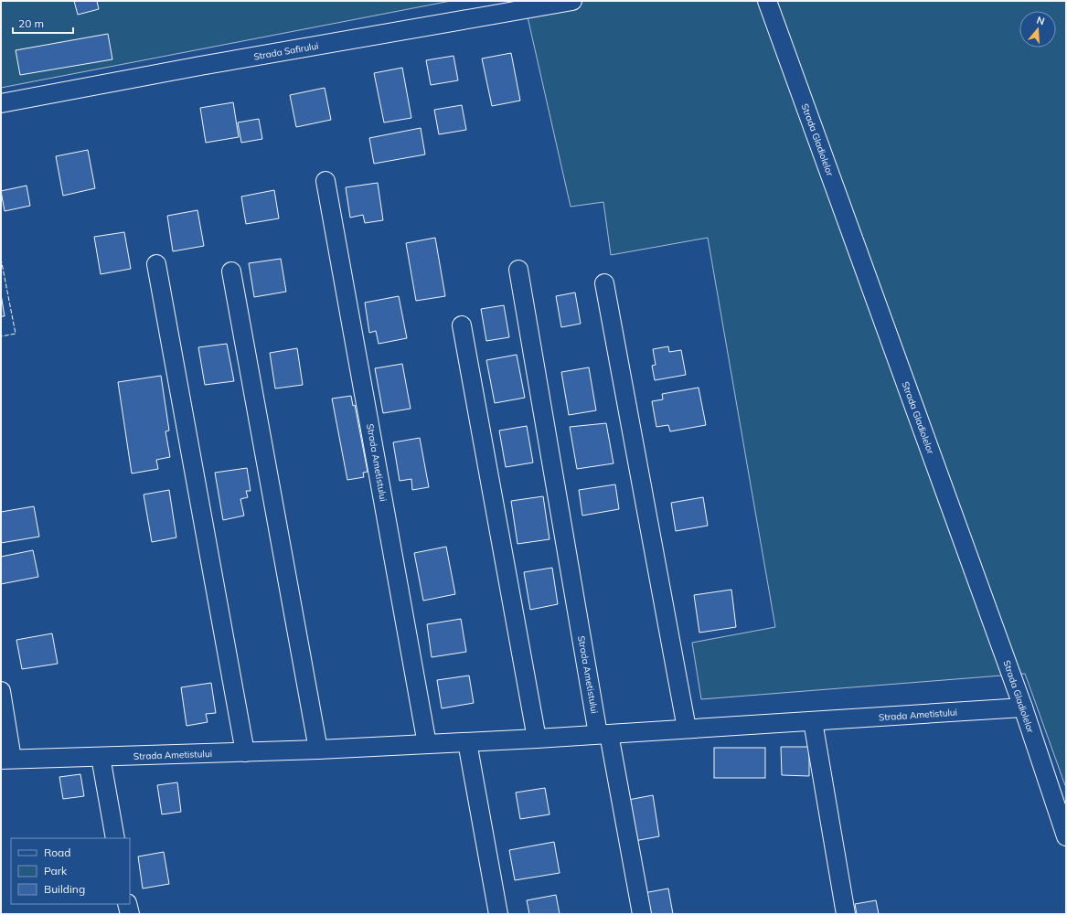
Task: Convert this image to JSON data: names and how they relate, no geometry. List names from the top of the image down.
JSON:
{
  "streets": {
    "street": ["Strada Safirului", "Strada Gladiolelor", "Strada Ametistului"]
  },
  "crossings": [
    ["Strada Gladiolelor", "Strada Ametistului"]
  ],
  "legend": ["Road", "Park", "Building"],
  "scale_bar": "20 m",
  "north": "top"
}
